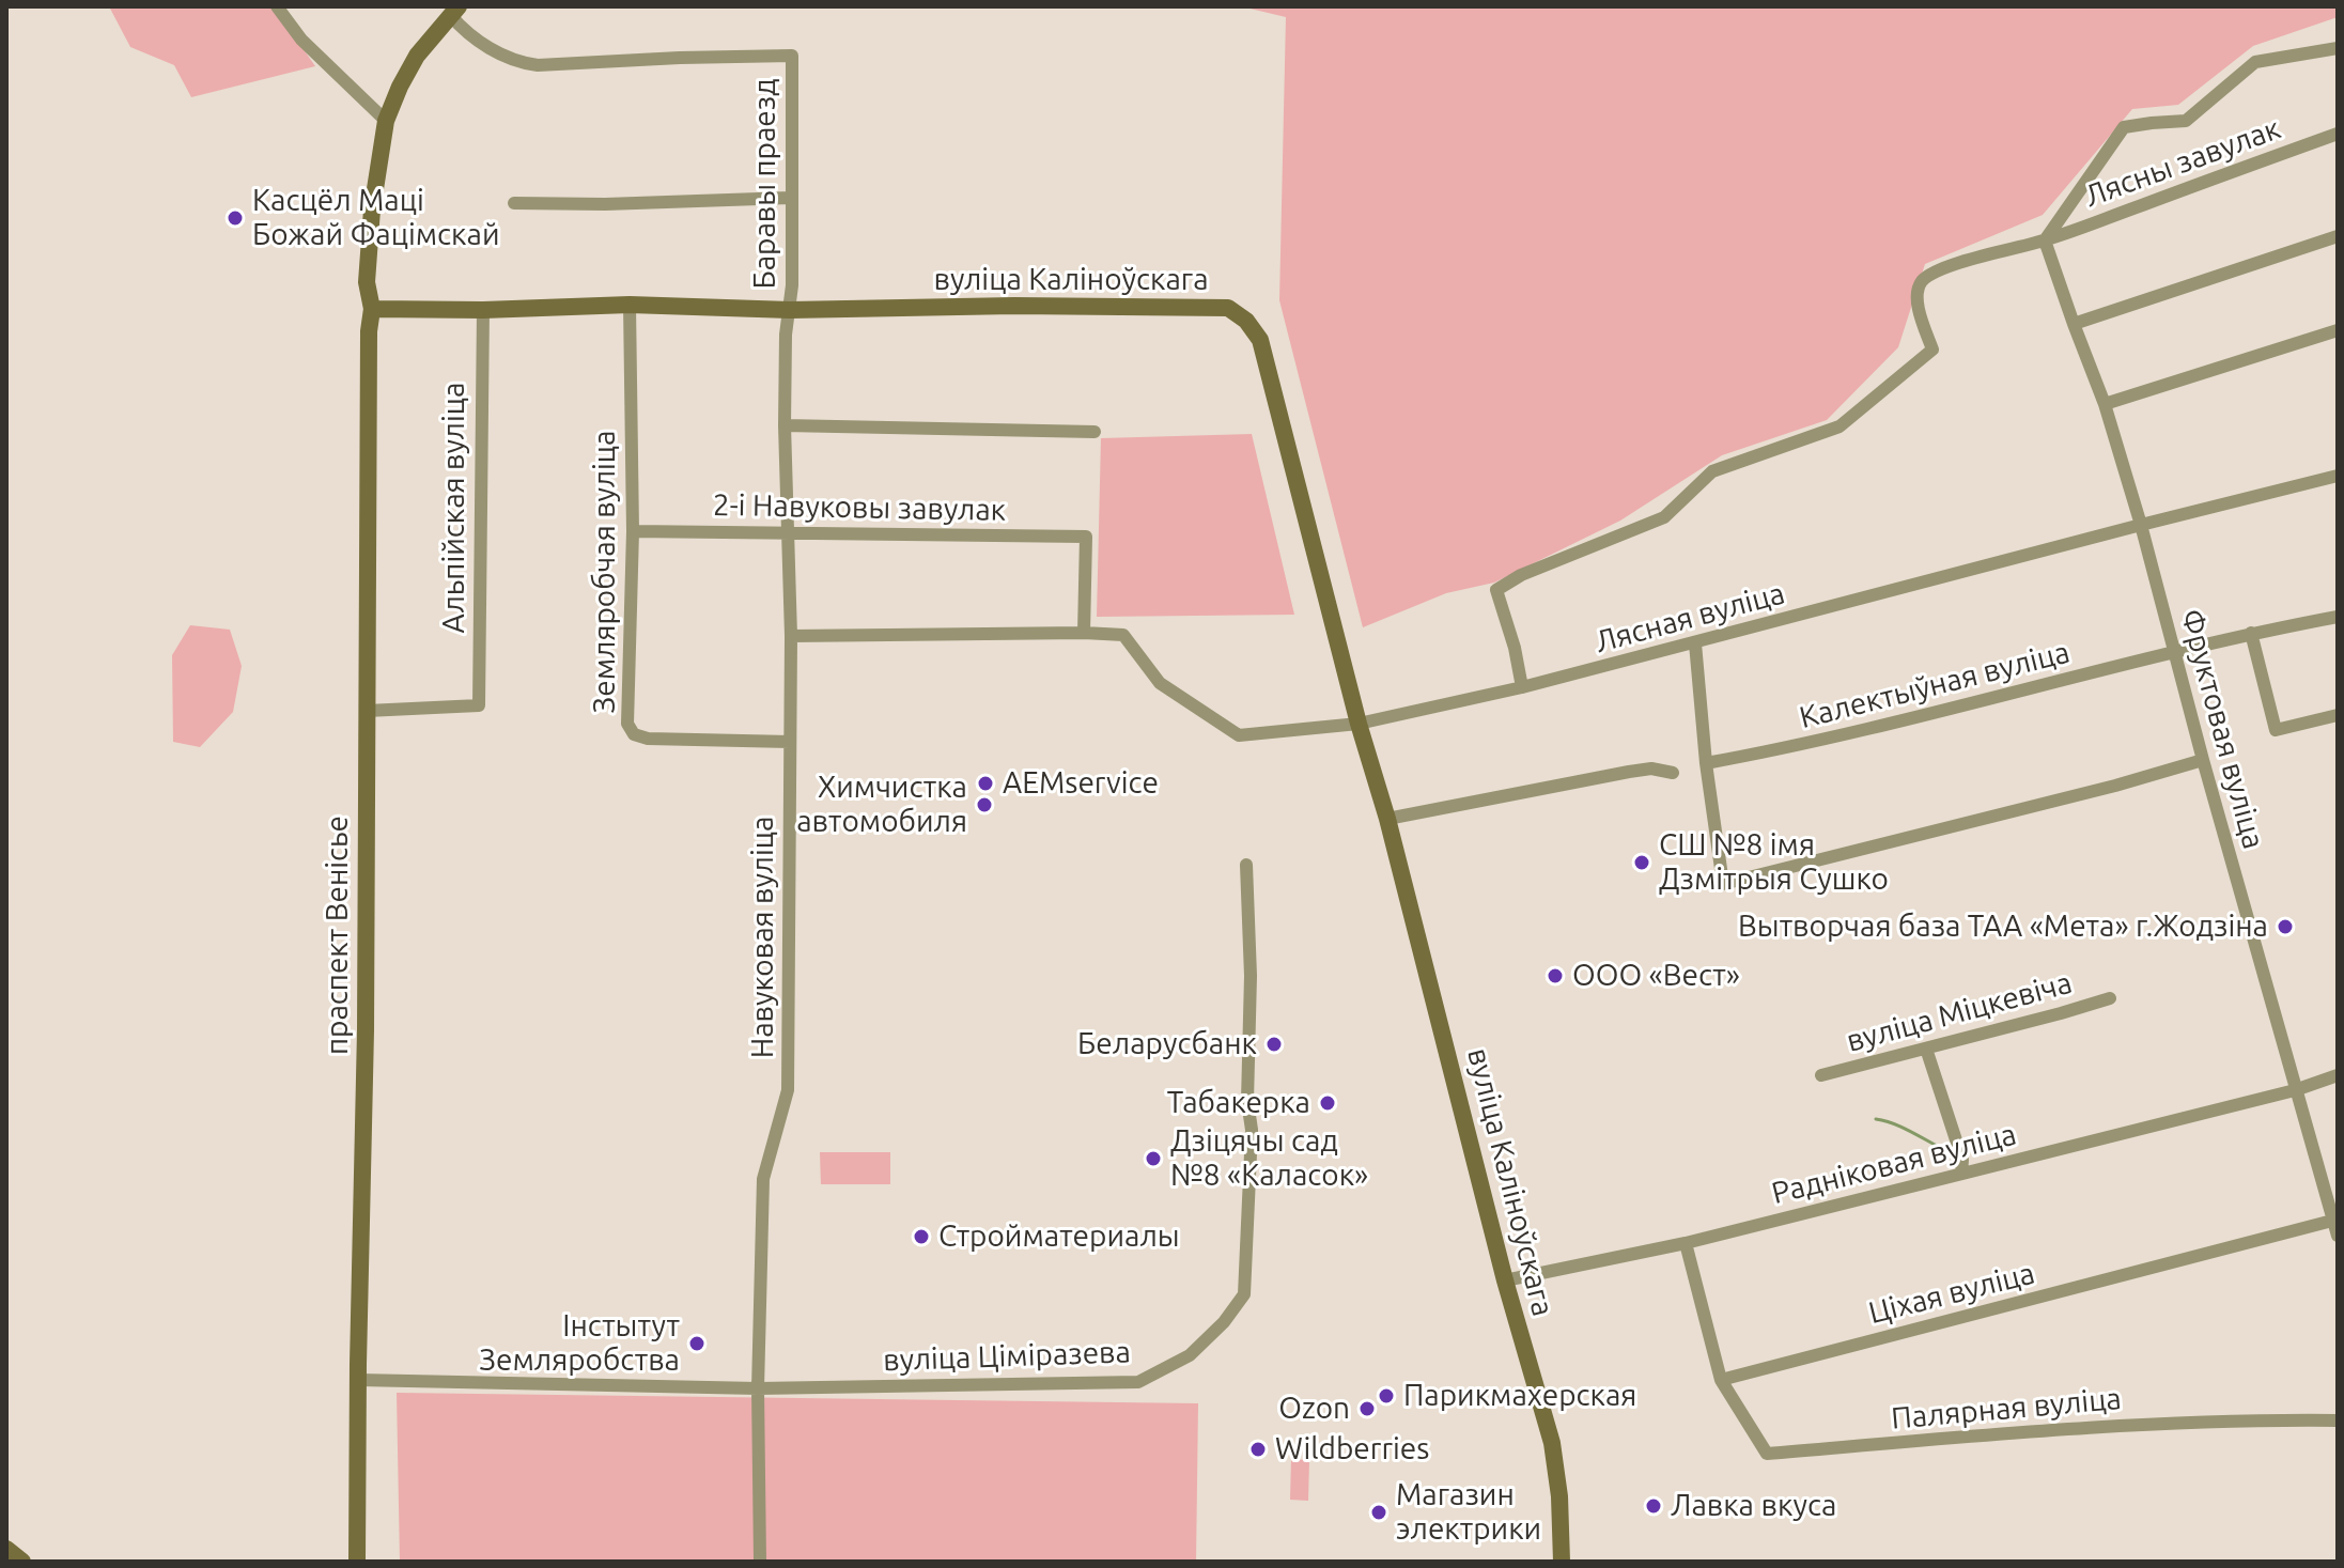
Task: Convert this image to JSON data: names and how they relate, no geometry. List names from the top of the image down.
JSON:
{
  "streets": {
    "street": [
      "Лясны завулак",
      "Баравы праезд",
      "вуліца Каліноўскага",
      "Альпійская вуліца",
      "2-і Навуковы завулак",
      "Земляробчая вуліца",
      "Лясная вуліца",
      "Калектыўная вуліца",
      "Фруктовая вуліца",
      "праспект Венісье",
      "Навуковая вуліца",
      "вуліца Міцкевіча",
      "Радніковая вуліца",
      "Ціхая вуліца",
      "вуліца Ціміразева",
      "Палярная вуліца"
    ]
  },
  "crossings": [
    ["Лясны завулак", "Лясная вуліца"],
    ["Лясны завулак", "Фруктовая вуліца"],
    ["Баравы праезд", "вуліца Каліноўскага"],
    ["Баравы праезд", "праспект Венісье"],
    ["Баравы праезд", "Навуковая вуліца"],
    ["вуліца Каліноўскага", "Альпійская вуліца"],
    ["вуліца Каліноўскага", "Земляробчая вуліца"],
    ["вуліца Каліноўскага", "Лясная вуліца"],
    ["вуліца Каліноўскага", "праспект Венісье"],
    ["вуліца Каліноўскага", "Навуковая вуліца"],
    ["вуліца Каліноўскага", "Радніковая вуліца"],
    ["Альпійская вуліца", "праспект Венісье"],
    ["2-і Навуковы завулак", "Земляробчая вуліца"],
    ["2-і Навуковы завулак", "Лясная вуліца"],
    ["2-і Навуковы завулак", "Навуковая вуліца"],
    ["Земляробчая вуліца", "Навуковая вуліца"],
    ["Лясная вуліца", "Фруктовая вуліца"],
    ["Лясная вуліца", "Навуковая вуліца"],
    ["Калектыўная вуліца", "Фруктовая вуліца"],
    ["Фруктовая вуліца", "Радніковая вуліца"],
    ["Фруктовая вуліца", "Ціхая вуліца"],
    ["праспект Венісье", "вуліца Ціміразева"],
    ["Навуковая вуліца", "вуліца Ціміразева"],
    ["Ціхая вуліца", "Палярная вуліца"]
  ],
  "places": [
    "Касцёл Маці Божай Фацімскай",
    "AEMservice",
    "Химчистка автомобиля",
    "СШ №8 імя Дзмітрыя Сушко",
    "Вытворчая база ТАА «Мета» г.Жодзіна",
    "ООО «Вест»",
    "Беларусбанк",
    "Табакерка",
    "Дзіцячы сад №8 «Каласок»",
    "Стройматериалы",
    "Інстытут Земляробства",
    "Парикмахерская",
    "Ozon",
    "Wildberries",
    "Лавка вкуса",
    "Магазин электрики"
  ]
}
